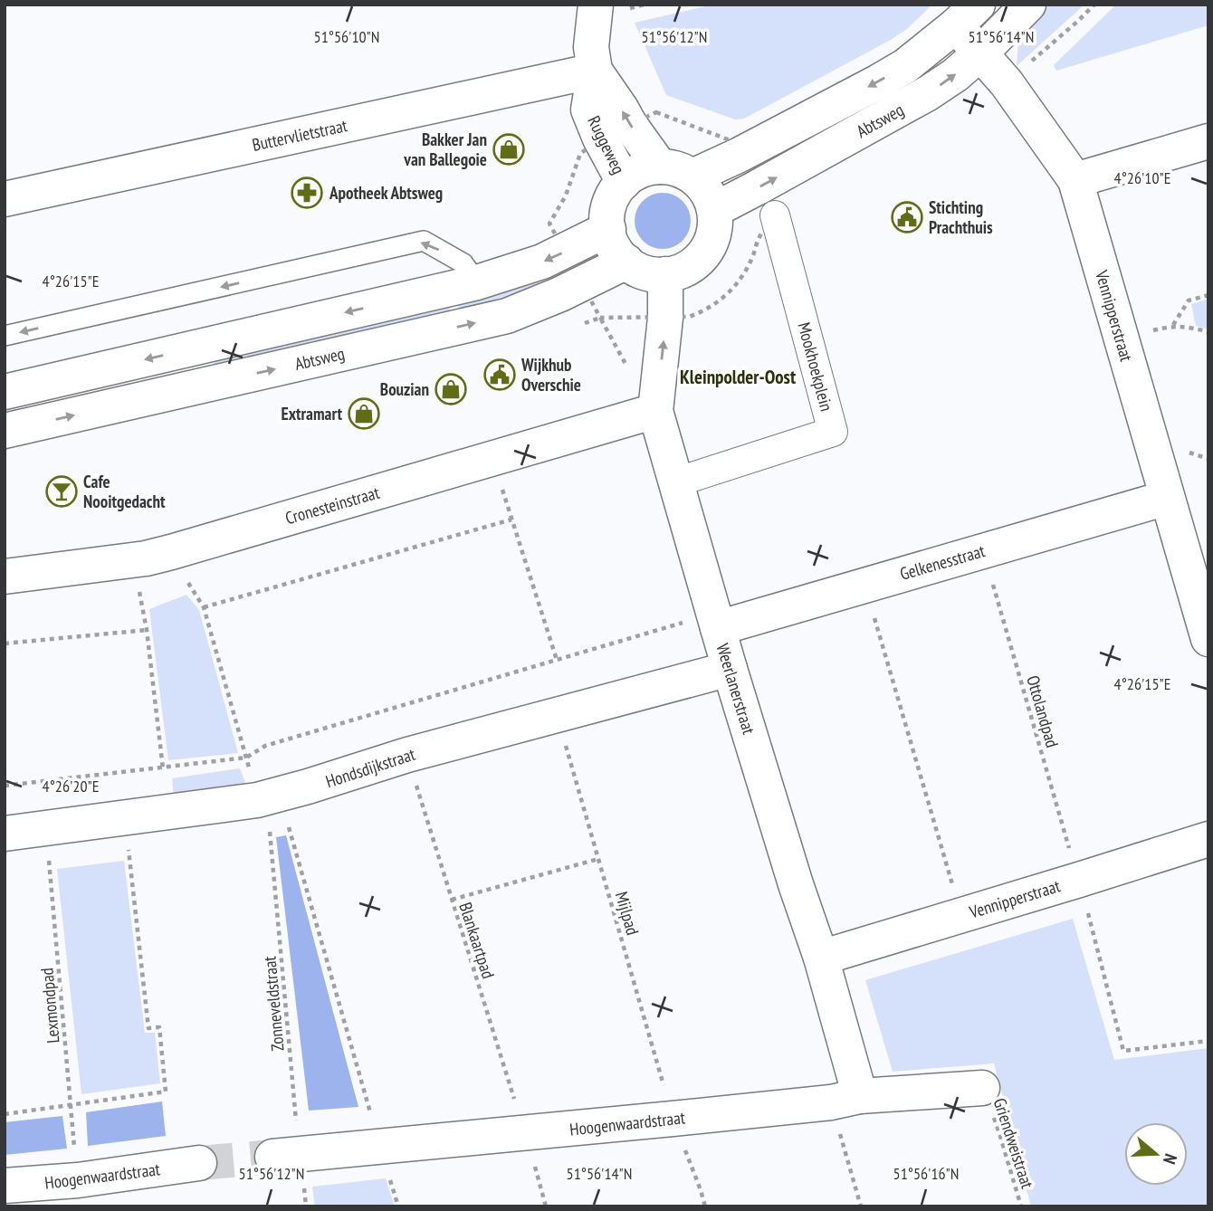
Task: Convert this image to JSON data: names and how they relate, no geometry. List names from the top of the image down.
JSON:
{
  "streets": {
    "street": [
      "Abtsweg",
      "Buttervlietstraat",
      "Ruggeweg",
      "Vennipperstraat",
      "Mookhoekplein",
      "Cronesteinstraat",
      "Gelkenesstraat",
      "Weerlanerstraat",
      "Hondsdijkstraat",
      "Hoogenwaardstraat"
    ],
    "path": [
      "Ottolandpad",
      "Mijlpad",
      "Blankaartpad",
      "Zonneveldstraat",
      "Lexmondpad",
      "Griendweistraat"
    ]
  },
  "crossings": [
    ["Abtsweg", "Ruggeweg"],
    ["Abtsweg", "Vennipperstraat"],
    ["Abtsweg", "Mookhoekplein"],
    ["Abtsweg", "Weerlanerstraat"],
    ["Buttervlietstraat", "Ruggeweg"],
    ["Ruggeweg", "Weerlanerstraat"],
    ["Vennipperstraat", "Gelkenesstraat"],
    ["Vennipperstraat", "Weerlanerstraat"],
    ["Vennipperstraat", "Ottolandpad"],
    ["Mookhoekplein", "Weerlanerstraat"],
    ["Cronesteinstraat", "Weerlanerstraat"],
    ["Cronesteinstraat", "Zonneveldstraat"],
    ["Gelkenesstraat", "Weerlanerstraat"],
    ["Gelkenesstraat", "Ottolandpad"],
    ["Weerlanerstraat", "Hondsdijkstraat"],
    ["Weerlanerstraat", "Hoogenwaardstraat"],
    ["Hondsdijkstraat", "Mijlpad"],
    ["Hondsdijkstraat", "Blankaartpad"],
    ["Hondsdijkstraat", "Zonneveldstraat"],
    ["Hondsdijkstraat", "Lexmondpad"],
    ["Mijlpad", "Hoogenwaardstraat"],
    ["Blankaartpad", "Hoogenwaardstraat"],
    ["Zonneveldstraat", "Hoogenwaardstraat"],
    ["Lexmondpad", "Hoogenwaardstraat"],
    ["Hoogenwaardstraat", "Griendweistraat"]
  ],
  "districts": ["Kleinpolder-Oost"],
  "places": {
    "shop": ["Bakker Jan van Ballegoie", "Bouzian", "Extramart"],
    "pharmacy": ["Apotheek Abtsweg"],
    "public building": ["Stichting Prachthuis", "Wijkhub Overschie"],
    "bar": ["Cafe Nooitgedacht"]
  },
  "north": "right",
  "coordinates": [
    "51°56'10\"N",
    "51°56'12\"N",
    "51°56'14\"N",
    "4°26'10\"E",
    "4°26'15\"E",
    "4°26'20\"E",
    "51°56'16\"N"
  ]
}
